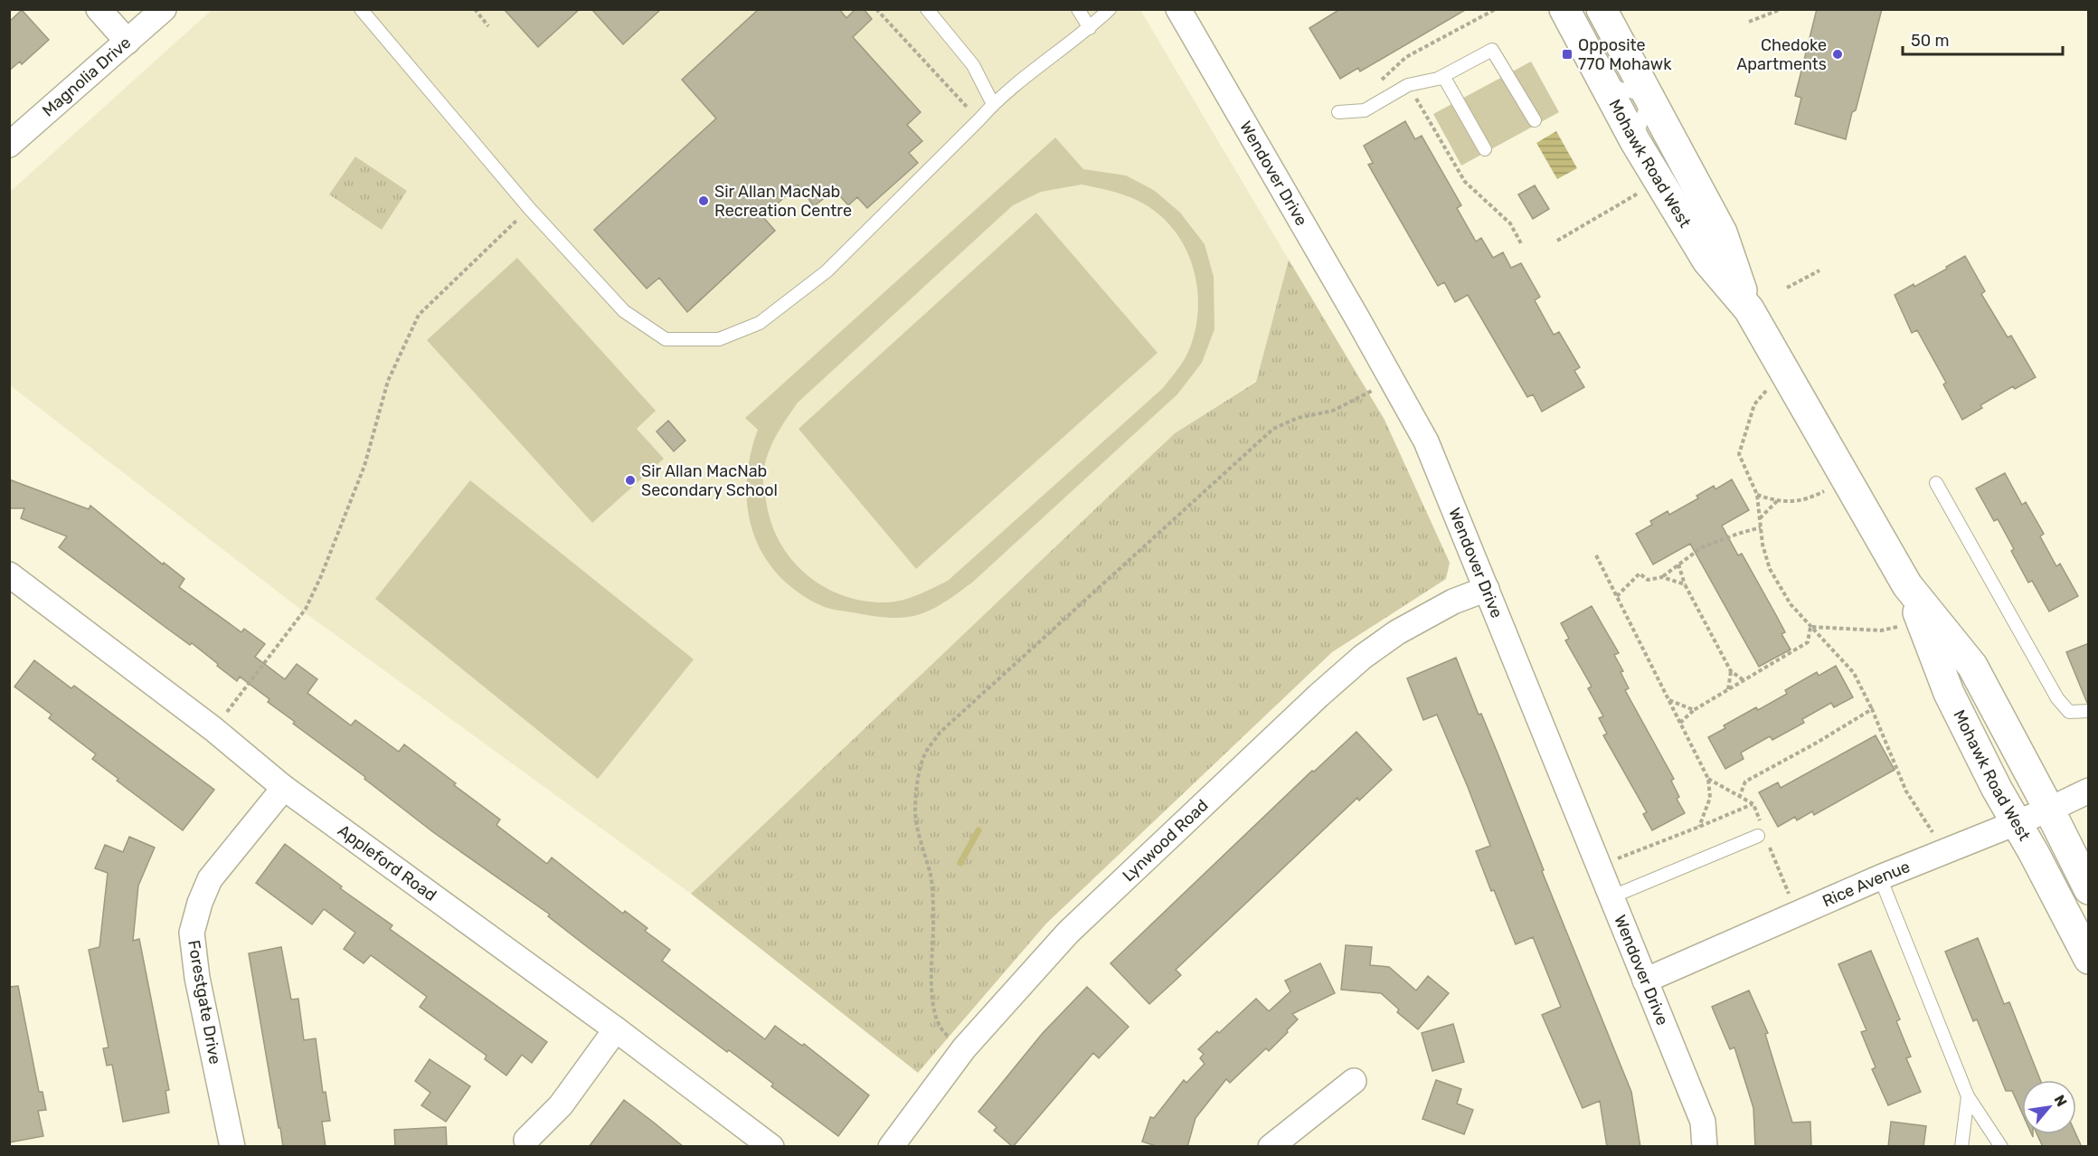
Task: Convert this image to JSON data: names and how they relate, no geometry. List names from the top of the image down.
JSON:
{
  "streets": {
    "main road": ["Mohawk Road West"],
    "street": [
      "Magnolia Drive",
      "Wendover Drive",
      "Lynwood Road",
      "Appleford Road",
      "Rice Avenue",
      "Forestgate Drive"
    ]
  },
  "crossings": [
    ["Mohawk Road West", "Rice Avenue"],
    ["Wendover Drive", "Lynwood Road"],
    ["Wendover Drive", "Rice Avenue"],
    ["Appleford Road", "Forestgate Drive"]
  ],
  "places": {
    "transit": ["Opposite 770 Mohawk"],
    "other": ["Chedoke Apartments", "Sir Allan MacNab Recreation Centre", "Sir Allan MacNab Secondary School"]
  },
  "scale_bar": "50 m",
  "north": "top right"
}
